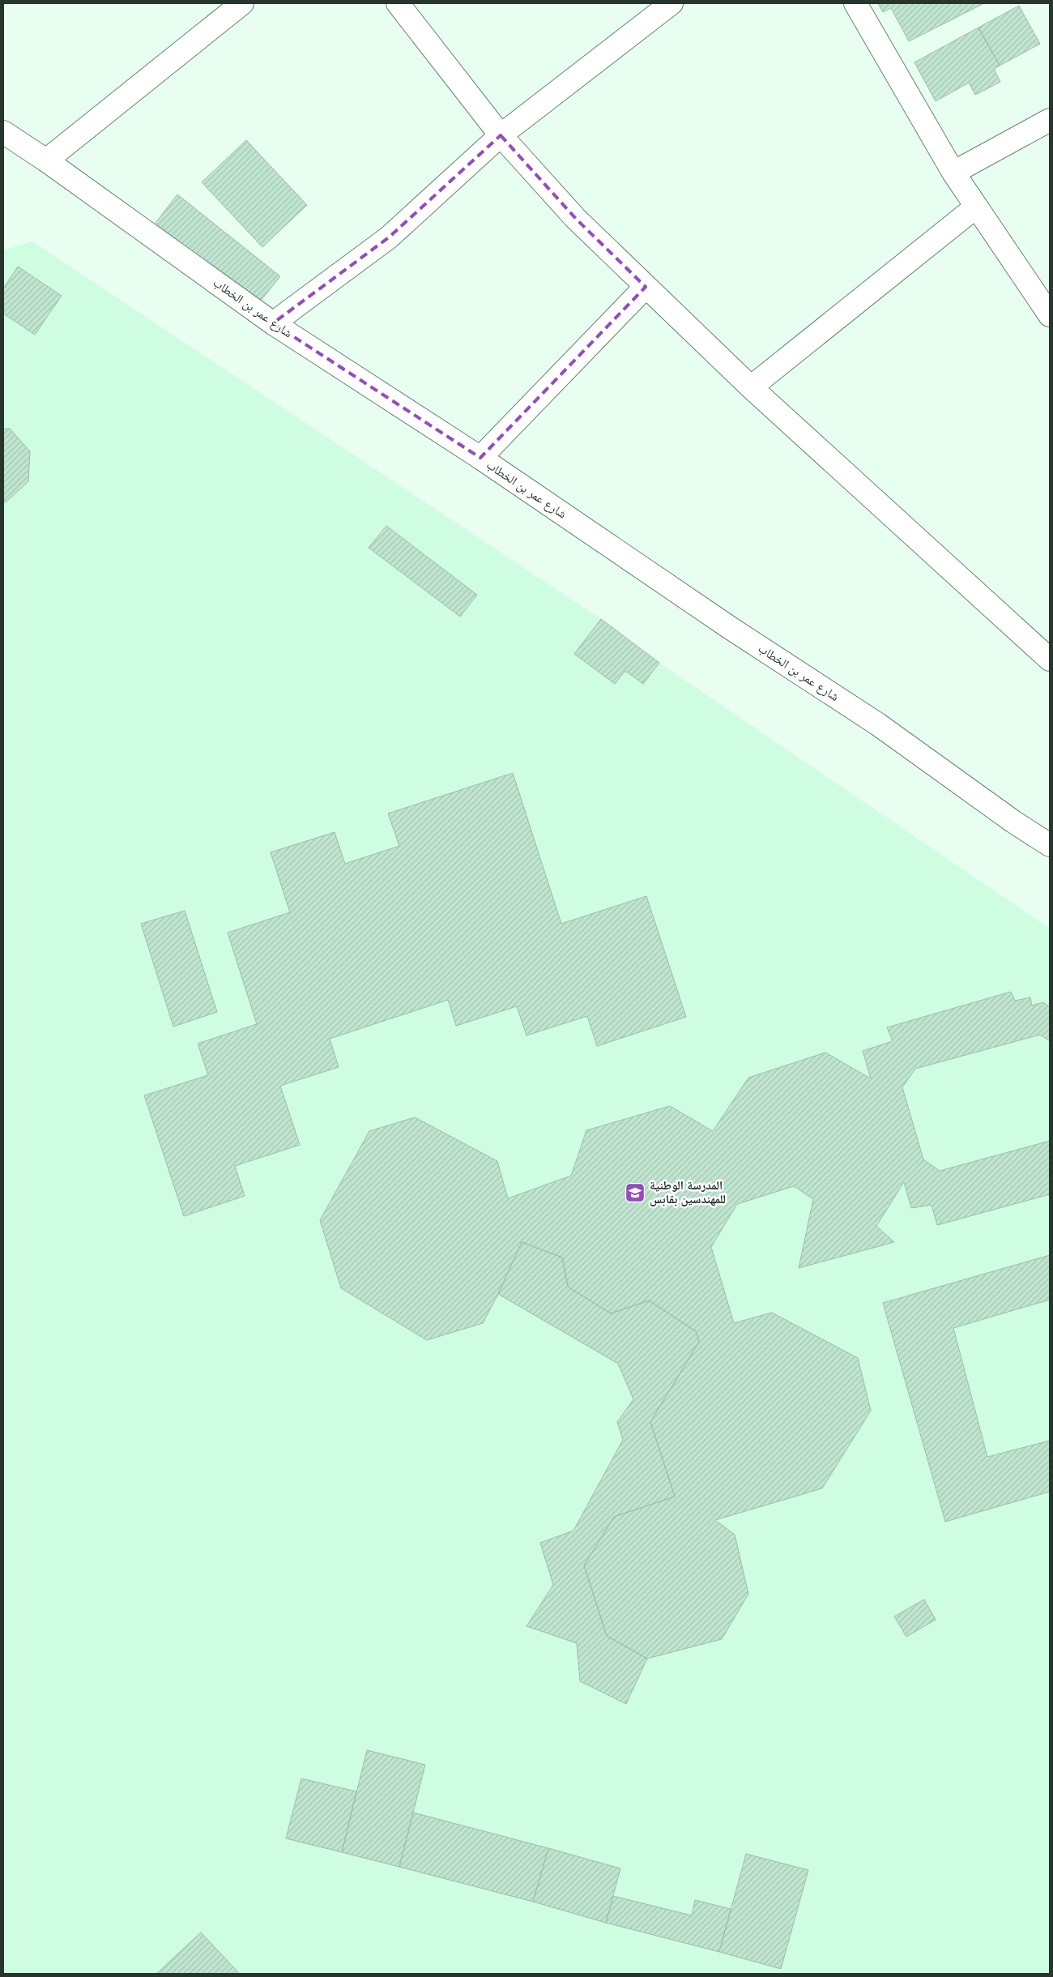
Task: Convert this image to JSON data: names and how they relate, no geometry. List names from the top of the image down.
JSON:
{
  "streets": {
    "street": ["شارع عمر بن الخطاب"]
  },
  "places": {
    "school or university": ["المدرسة الوطنية للمهندسين بقابس"]
  }
}
